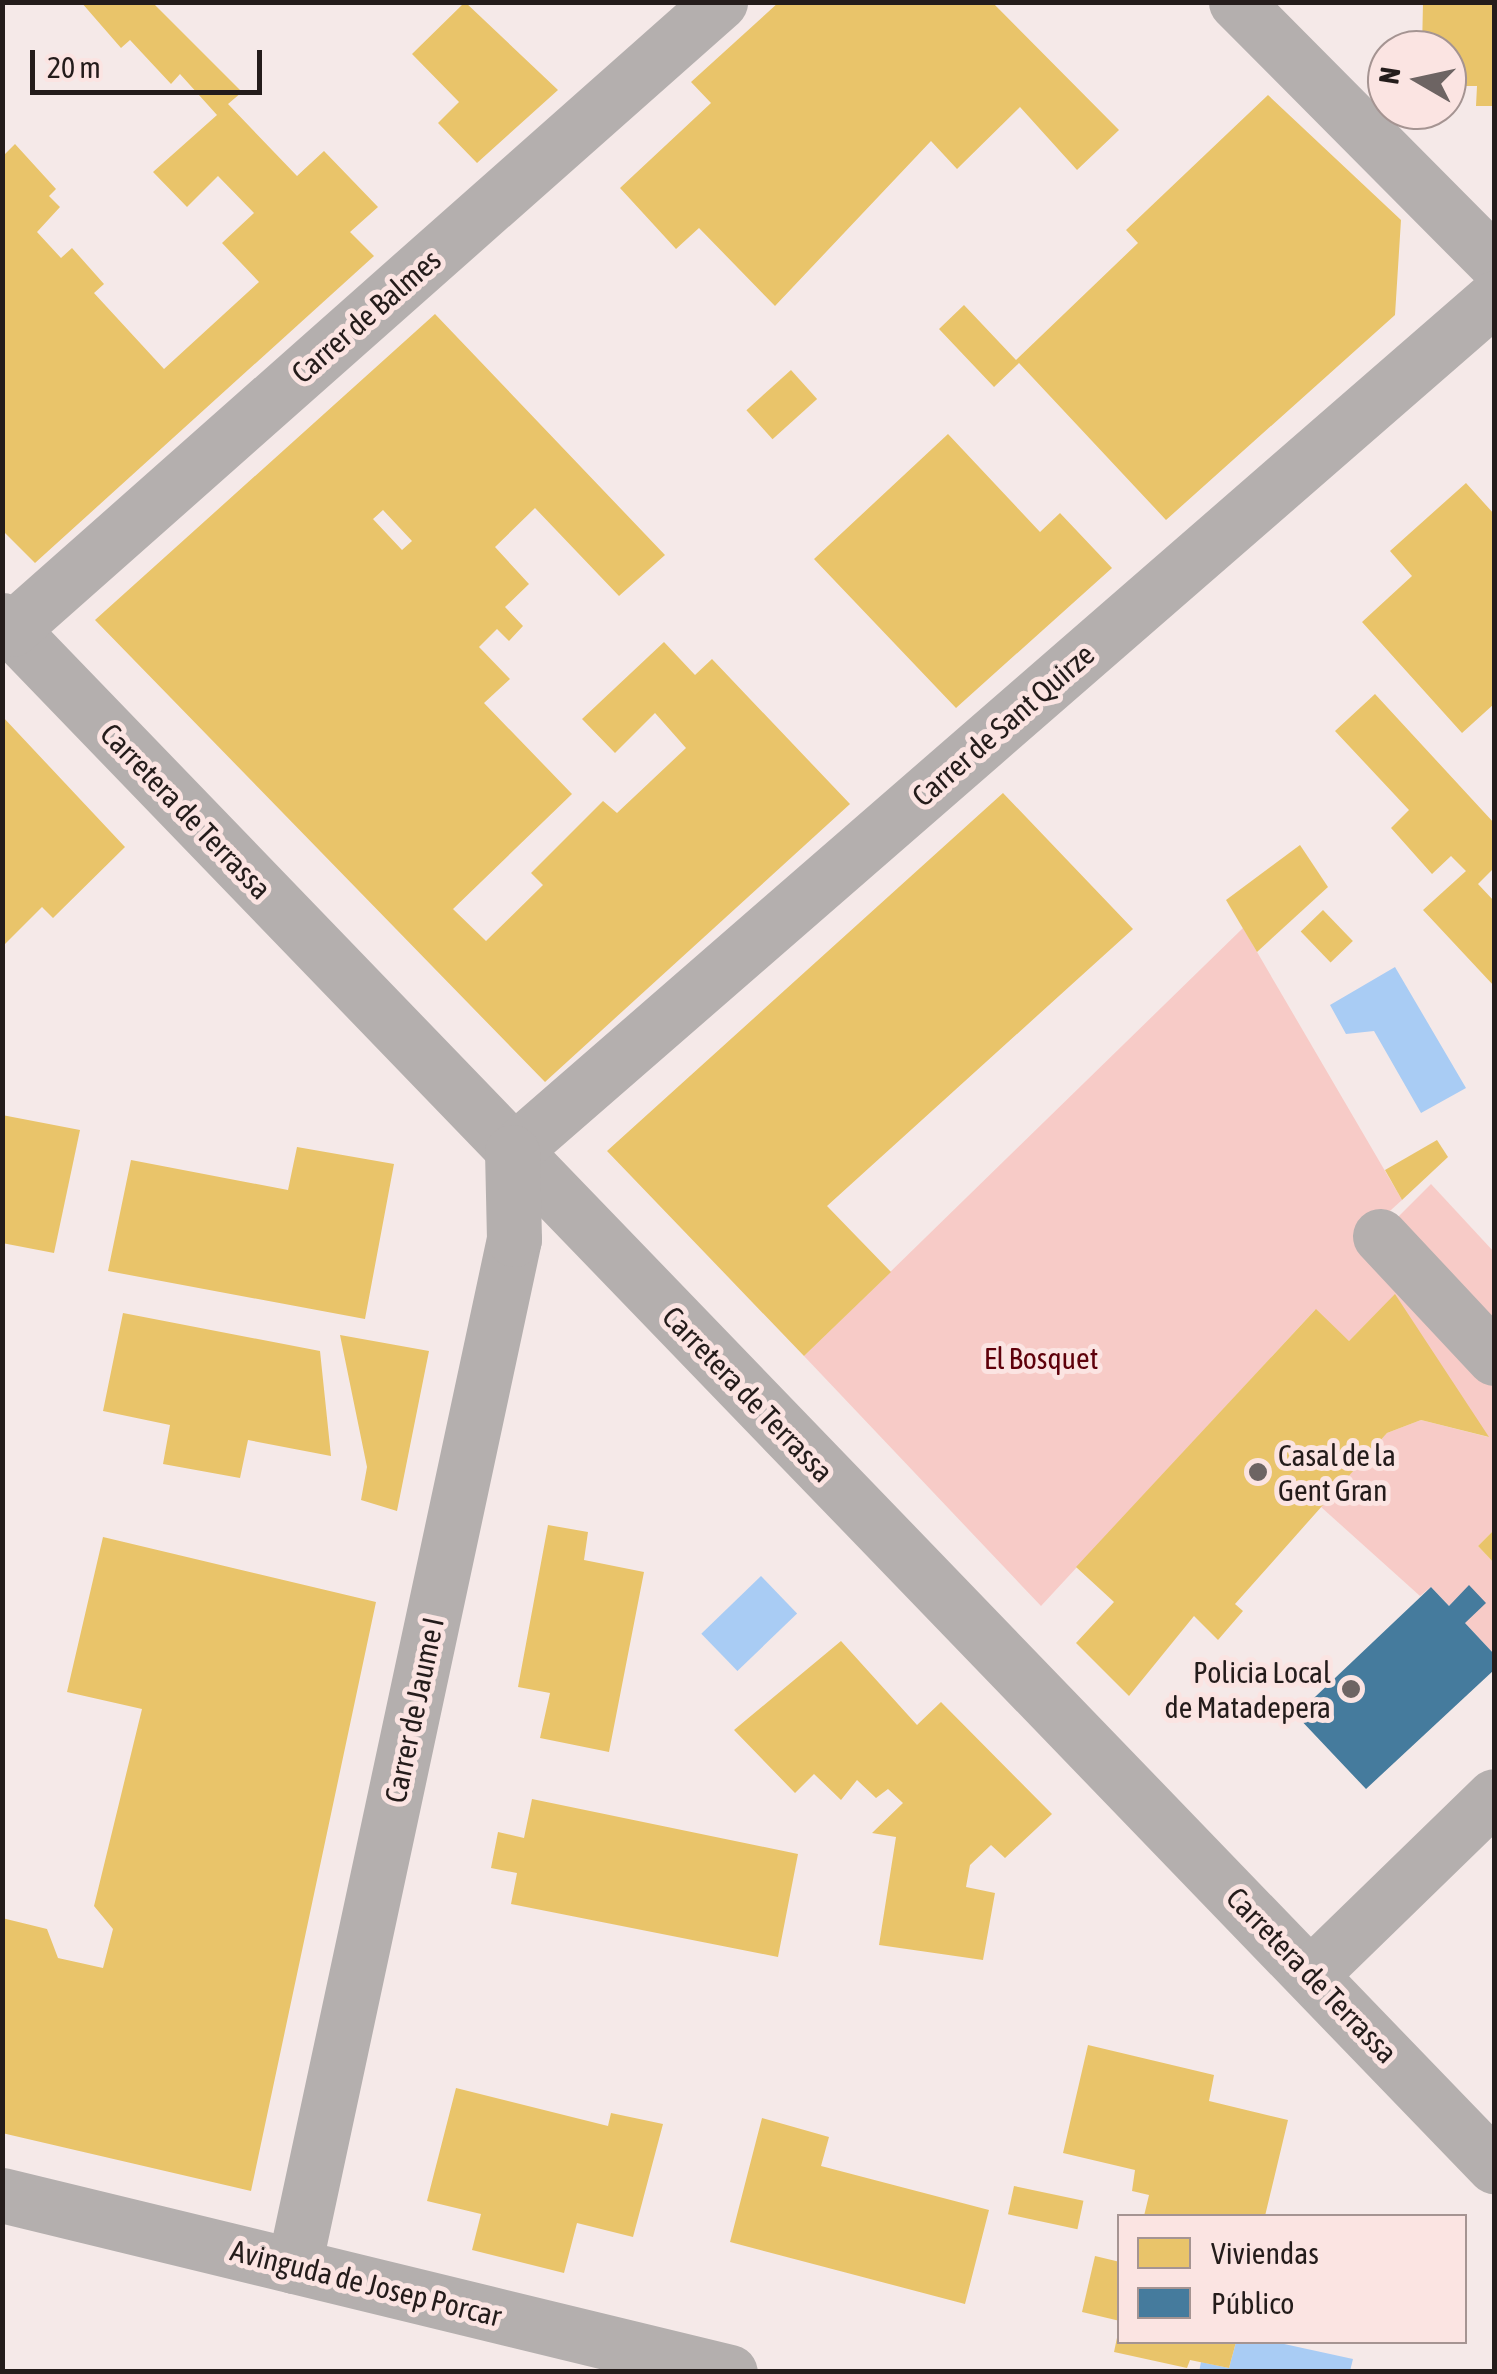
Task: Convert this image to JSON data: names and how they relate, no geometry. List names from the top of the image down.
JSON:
{
  "streets": {
    "street": [
      "Carrer de Balmes",
      "Carrer de Sant Quirze",
      "Carretera de Terrassa",
      "Carrer de Jaume I",
      "Avinguda de Josep Porcar"
    ]
  },
  "crossings": [
    ["Carrer de Balmes", "Carretera de Terrassa"],
    ["Carrer de Sant Quirze", "Carretera de Terrassa"],
    ["Carrer de Sant Quirze", "Carrer de Jaume I"],
    ["Carretera de Terrassa", "Carrer de Jaume I"],
    ["Carrer de Jaume I", "Avinguda de Josep Porcar"]
  ],
  "parks": ["El Bosquet"],
  "places": ["Casal de la Gent Gran", "Policia Local de Matadepera"],
  "legend": ["Viviendas", "Público"],
  "scale_bar": "20 m",
  "north": "left"
}
